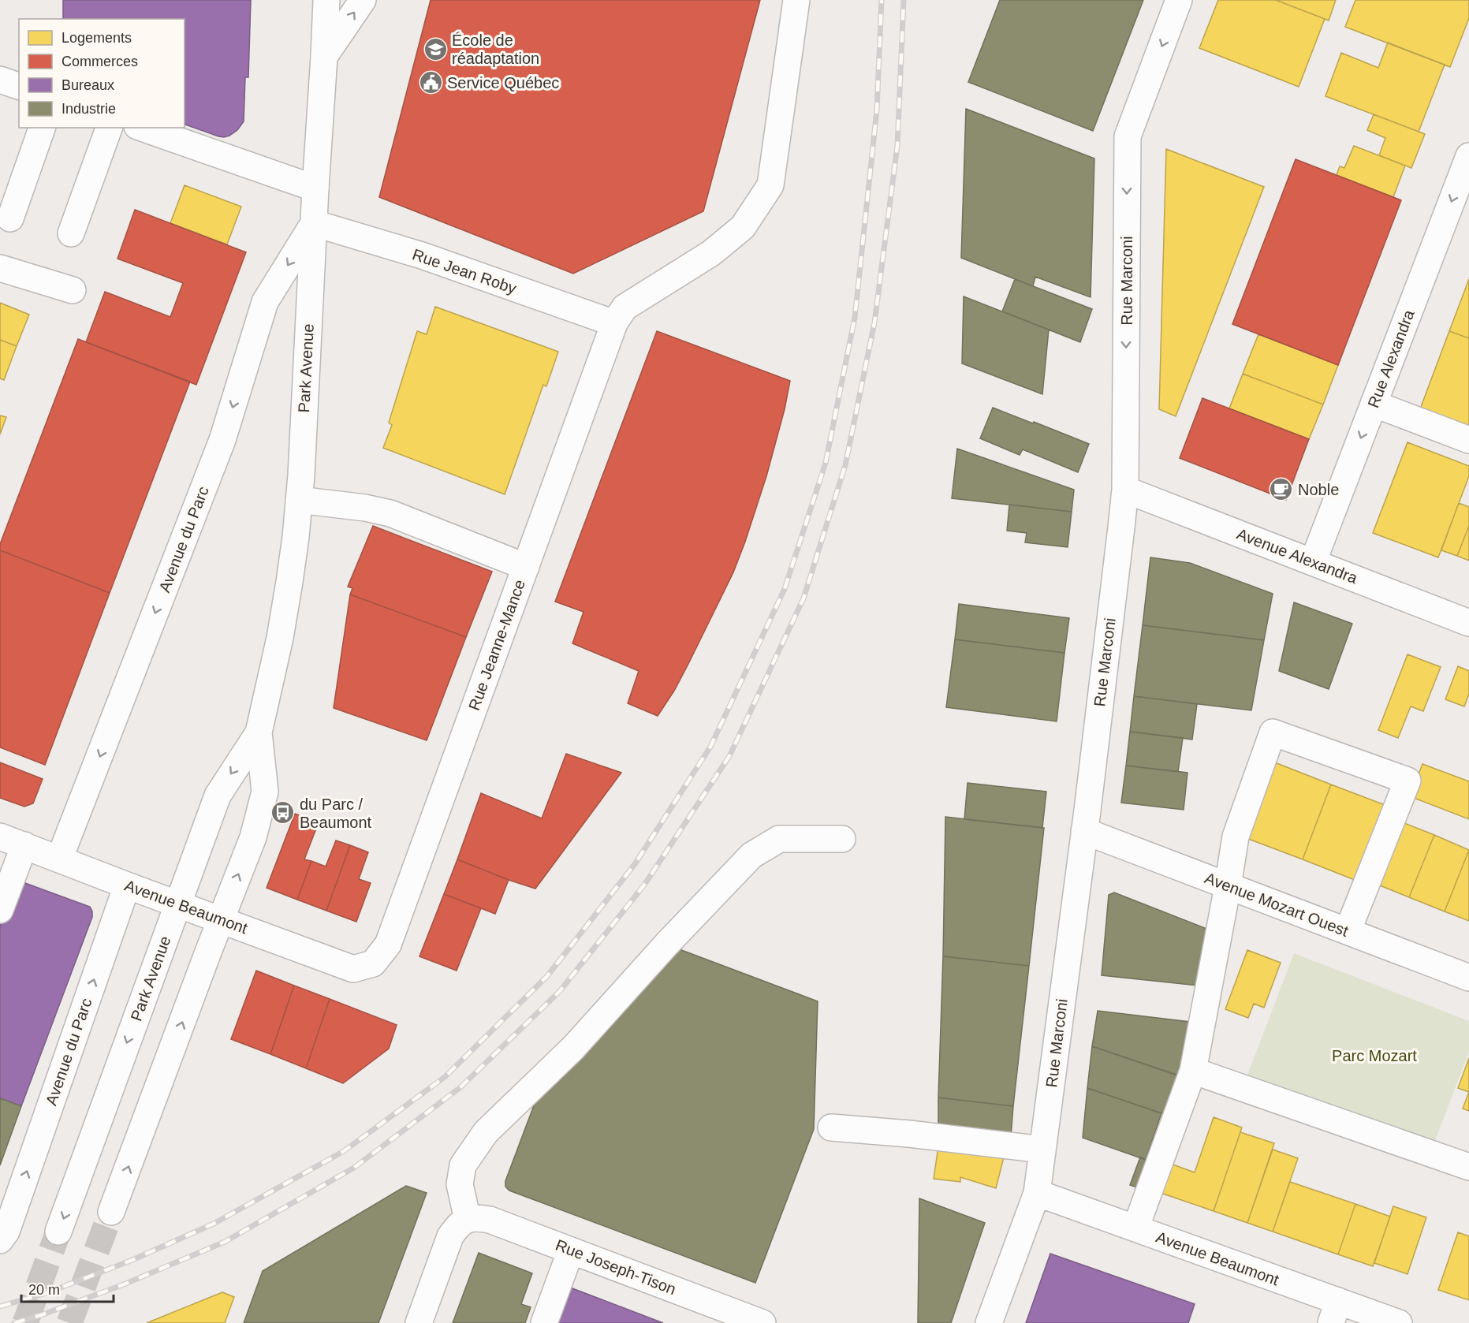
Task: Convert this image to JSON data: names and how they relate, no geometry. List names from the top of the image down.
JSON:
{
  "streets": {
    "street": [
      "Rue Jean Roby",
      "Rue Marconi",
      "Rue Alexandra",
      "Park Avenue",
      "Avenue du Parc",
      "Avenue Alexandra",
      "Rue Jeanne-Mance",
      "Avenue Mozart Ouest",
      "Avenue Beaumont",
      "Rue Joseph-Tison"
    ]
  },
  "crossings": [
    ["Rue Jean Roby", "Park Avenue"],
    ["Rue Jean Roby", "Avenue du Parc"],
    ["Rue Jean Roby", "Rue Jeanne-Mance"],
    ["Rue Marconi", "Avenue Alexandra"],
    ["Rue Marconi", "Avenue Mozart Ouest"],
    ["Rue Marconi", "Avenue Beaumont"],
    ["Rue Alexandra", "Avenue Alexandra"],
    ["Park Avenue", "Avenue du Parc"],
    ["Park Avenue", "Avenue Beaumont"],
    ["Avenue du Parc", "Avenue Beaumont"],
    ["Rue Jeanne-Mance", "Avenue Beaumont"]
  ],
  "one_way": ["Rue Marconi", "Rue Alexandra"],
  "parks": ["Parc Mozart"],
  "places": {
    "school or university": ["École de réadaptation"],
    "public building": ["Service Québec"],
    "cafe": ["Noble"],
    "bus stop": ["du Parc / Beaumont"]
  },
  "legend": [
    "Logements",
    "Commerces",
    "Bureaux",
    "Industrie"
  ],
  "scale_bar": "20 m"
}
